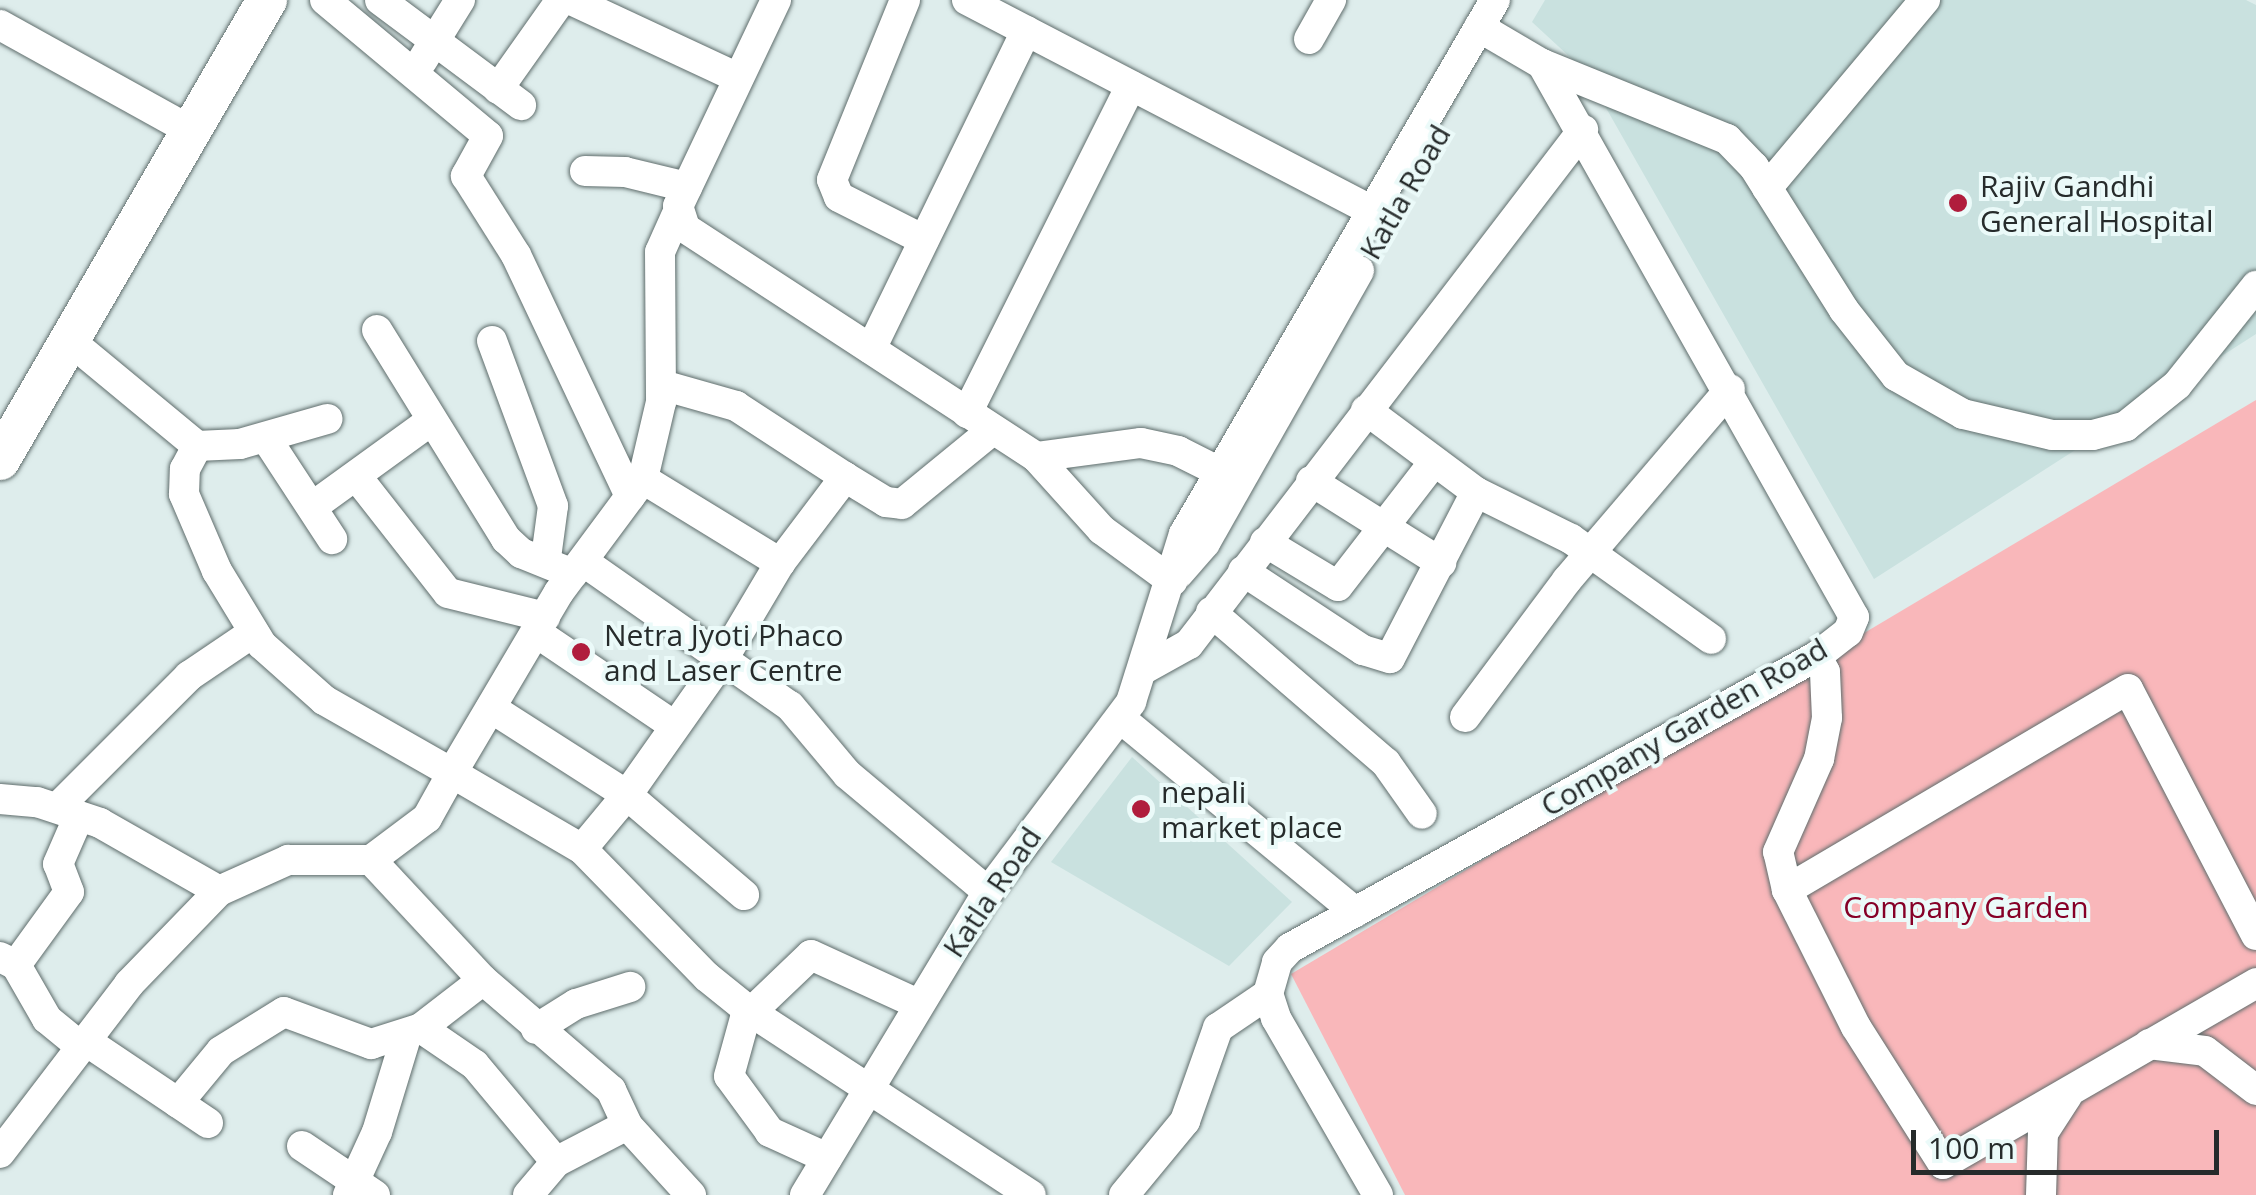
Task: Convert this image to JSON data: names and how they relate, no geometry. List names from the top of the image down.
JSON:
{
  "streets": {
    "street": ["Katla Road", "Company Garden Road"]
  },
  "crossings": [
    ["Katla Road", "Company Garden Road"]
  ],
  "parks": ["Company Garden"],
  "places": ["Rajiv Gandhi General Hospital", "Netra Jyoti Phaco and Laser Centre", "nepali market place"],
  "scale_bar": "100 m"
}
